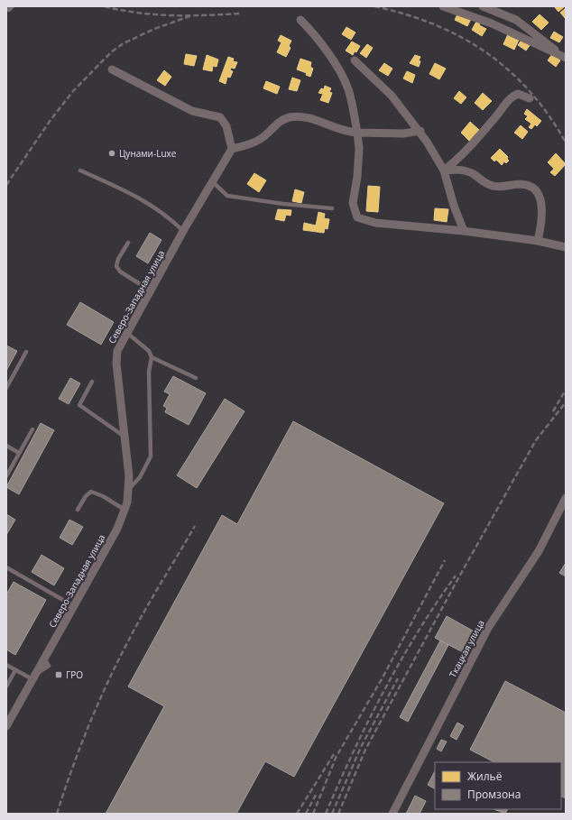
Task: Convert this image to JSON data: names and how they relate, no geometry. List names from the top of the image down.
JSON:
{
  "streets": {
    "street": ["Северо-Западная улица", "Ткацкая улица"]
  },
  "places": {
    "other": ["Цунами-Luxe"],
    "transit": ["ГРО"]
  },
  "legend": ["Жильё", "Промзона"]
}
